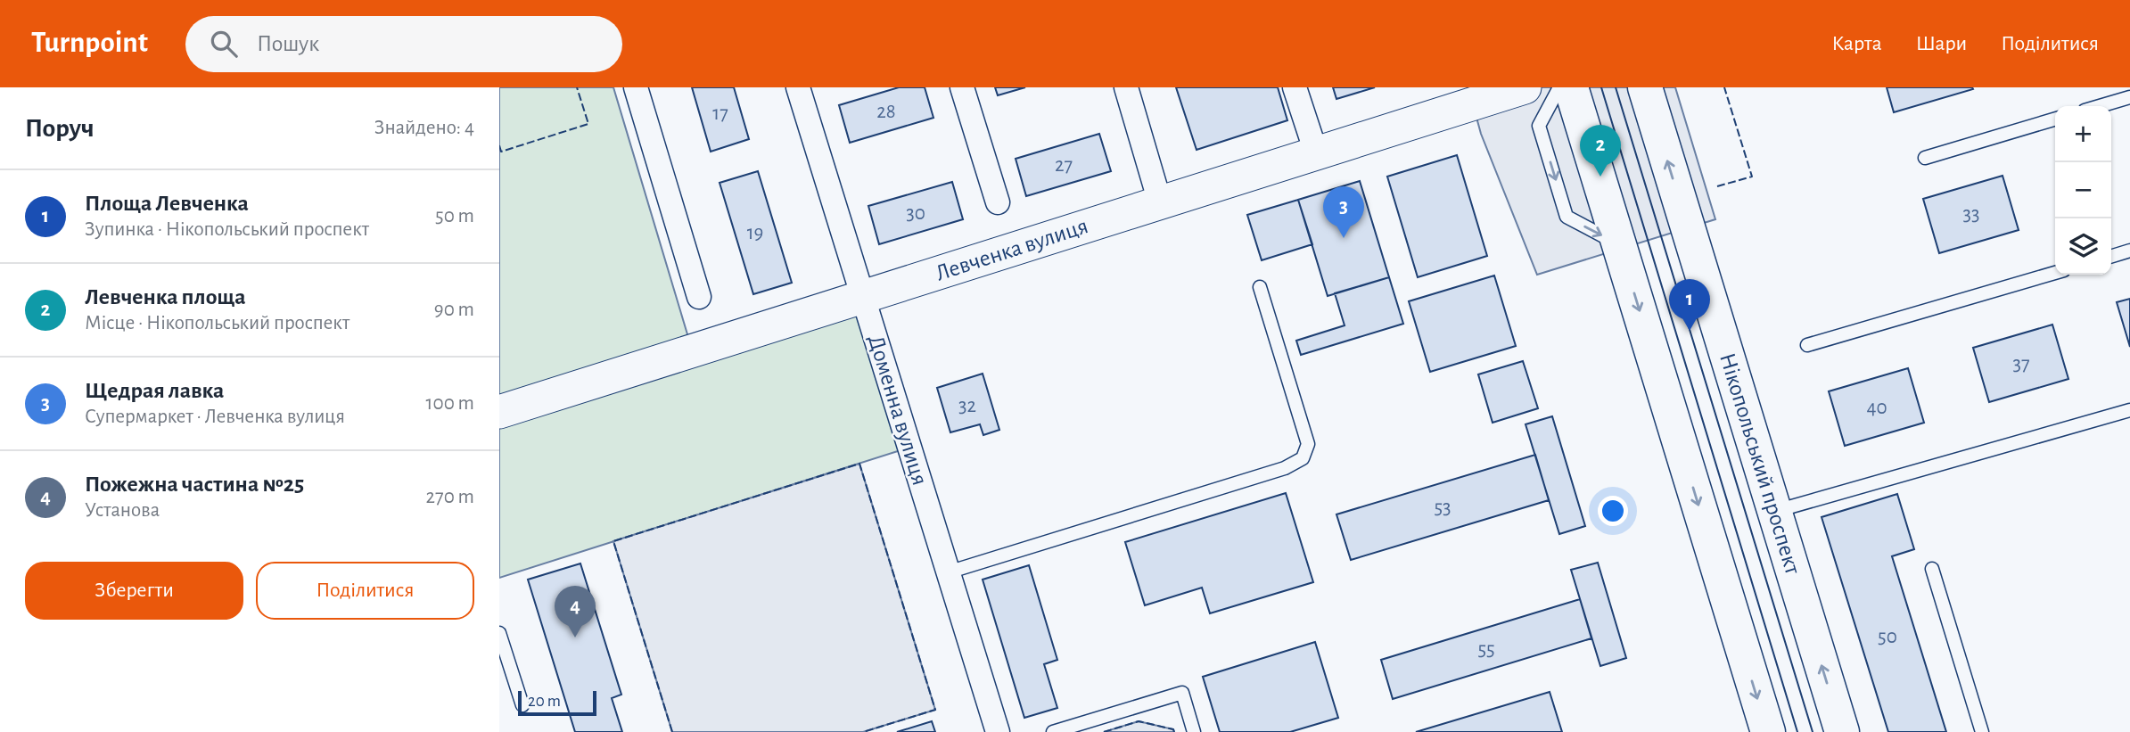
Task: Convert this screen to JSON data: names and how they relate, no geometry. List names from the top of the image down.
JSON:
{
  "streets": {
    "main road": ["Нікопольський проспект"],
    "street": ["Левченка вулиця", "Доменна вулиця"]
  },
  "crossings": [
    ["Левченка вулиця", "Доменна вулиця"]
  ],
  "house_numbers": [
    "28",
    "17",
    "27",
    "30",
    "33",
    "19",
    "37",
    "32",
    "40",
    "53",
    "50",
    "55"
  ],
  "scale_bar": "20 m",
  "page": {
    "header": "Turnpoint",
    "search": "Пошук",
    "nav": ["Карта", "Шари", "Поділитися"],
    "heading": ["Поруч", "Знайдено: 4"],
    "map_buttons": ["+", "−"],
    "pins": [
      "2",
      "3",
      "1",
      "4"
    ],
    "list": [
      {
        "mark": "1",
        "name": "Площа Левченка",
        "note": "Зупинка · Нікопольський проспект",
        "value": "50 m"
      },
      {
        "mark": "2",
        "name": "Левченка площа",
        "note": "Місце · Нікопольський проспект",
        "value": "90 m"
      },
      {
        "mark": "3",
        "name": "Щедрая лавка",
        "note": "Супермаркет · Левченка вулиця",
        "value": "100 m"
      },
      {
        "mark": "4",
        "name": "Пожежна частина №25",
        "note": "Установа",
        "value": "270 m"
      }
    ],
    "buttons": ["Зберегти", "Поділитися"],
    "scale": "20 m"
  }
}
